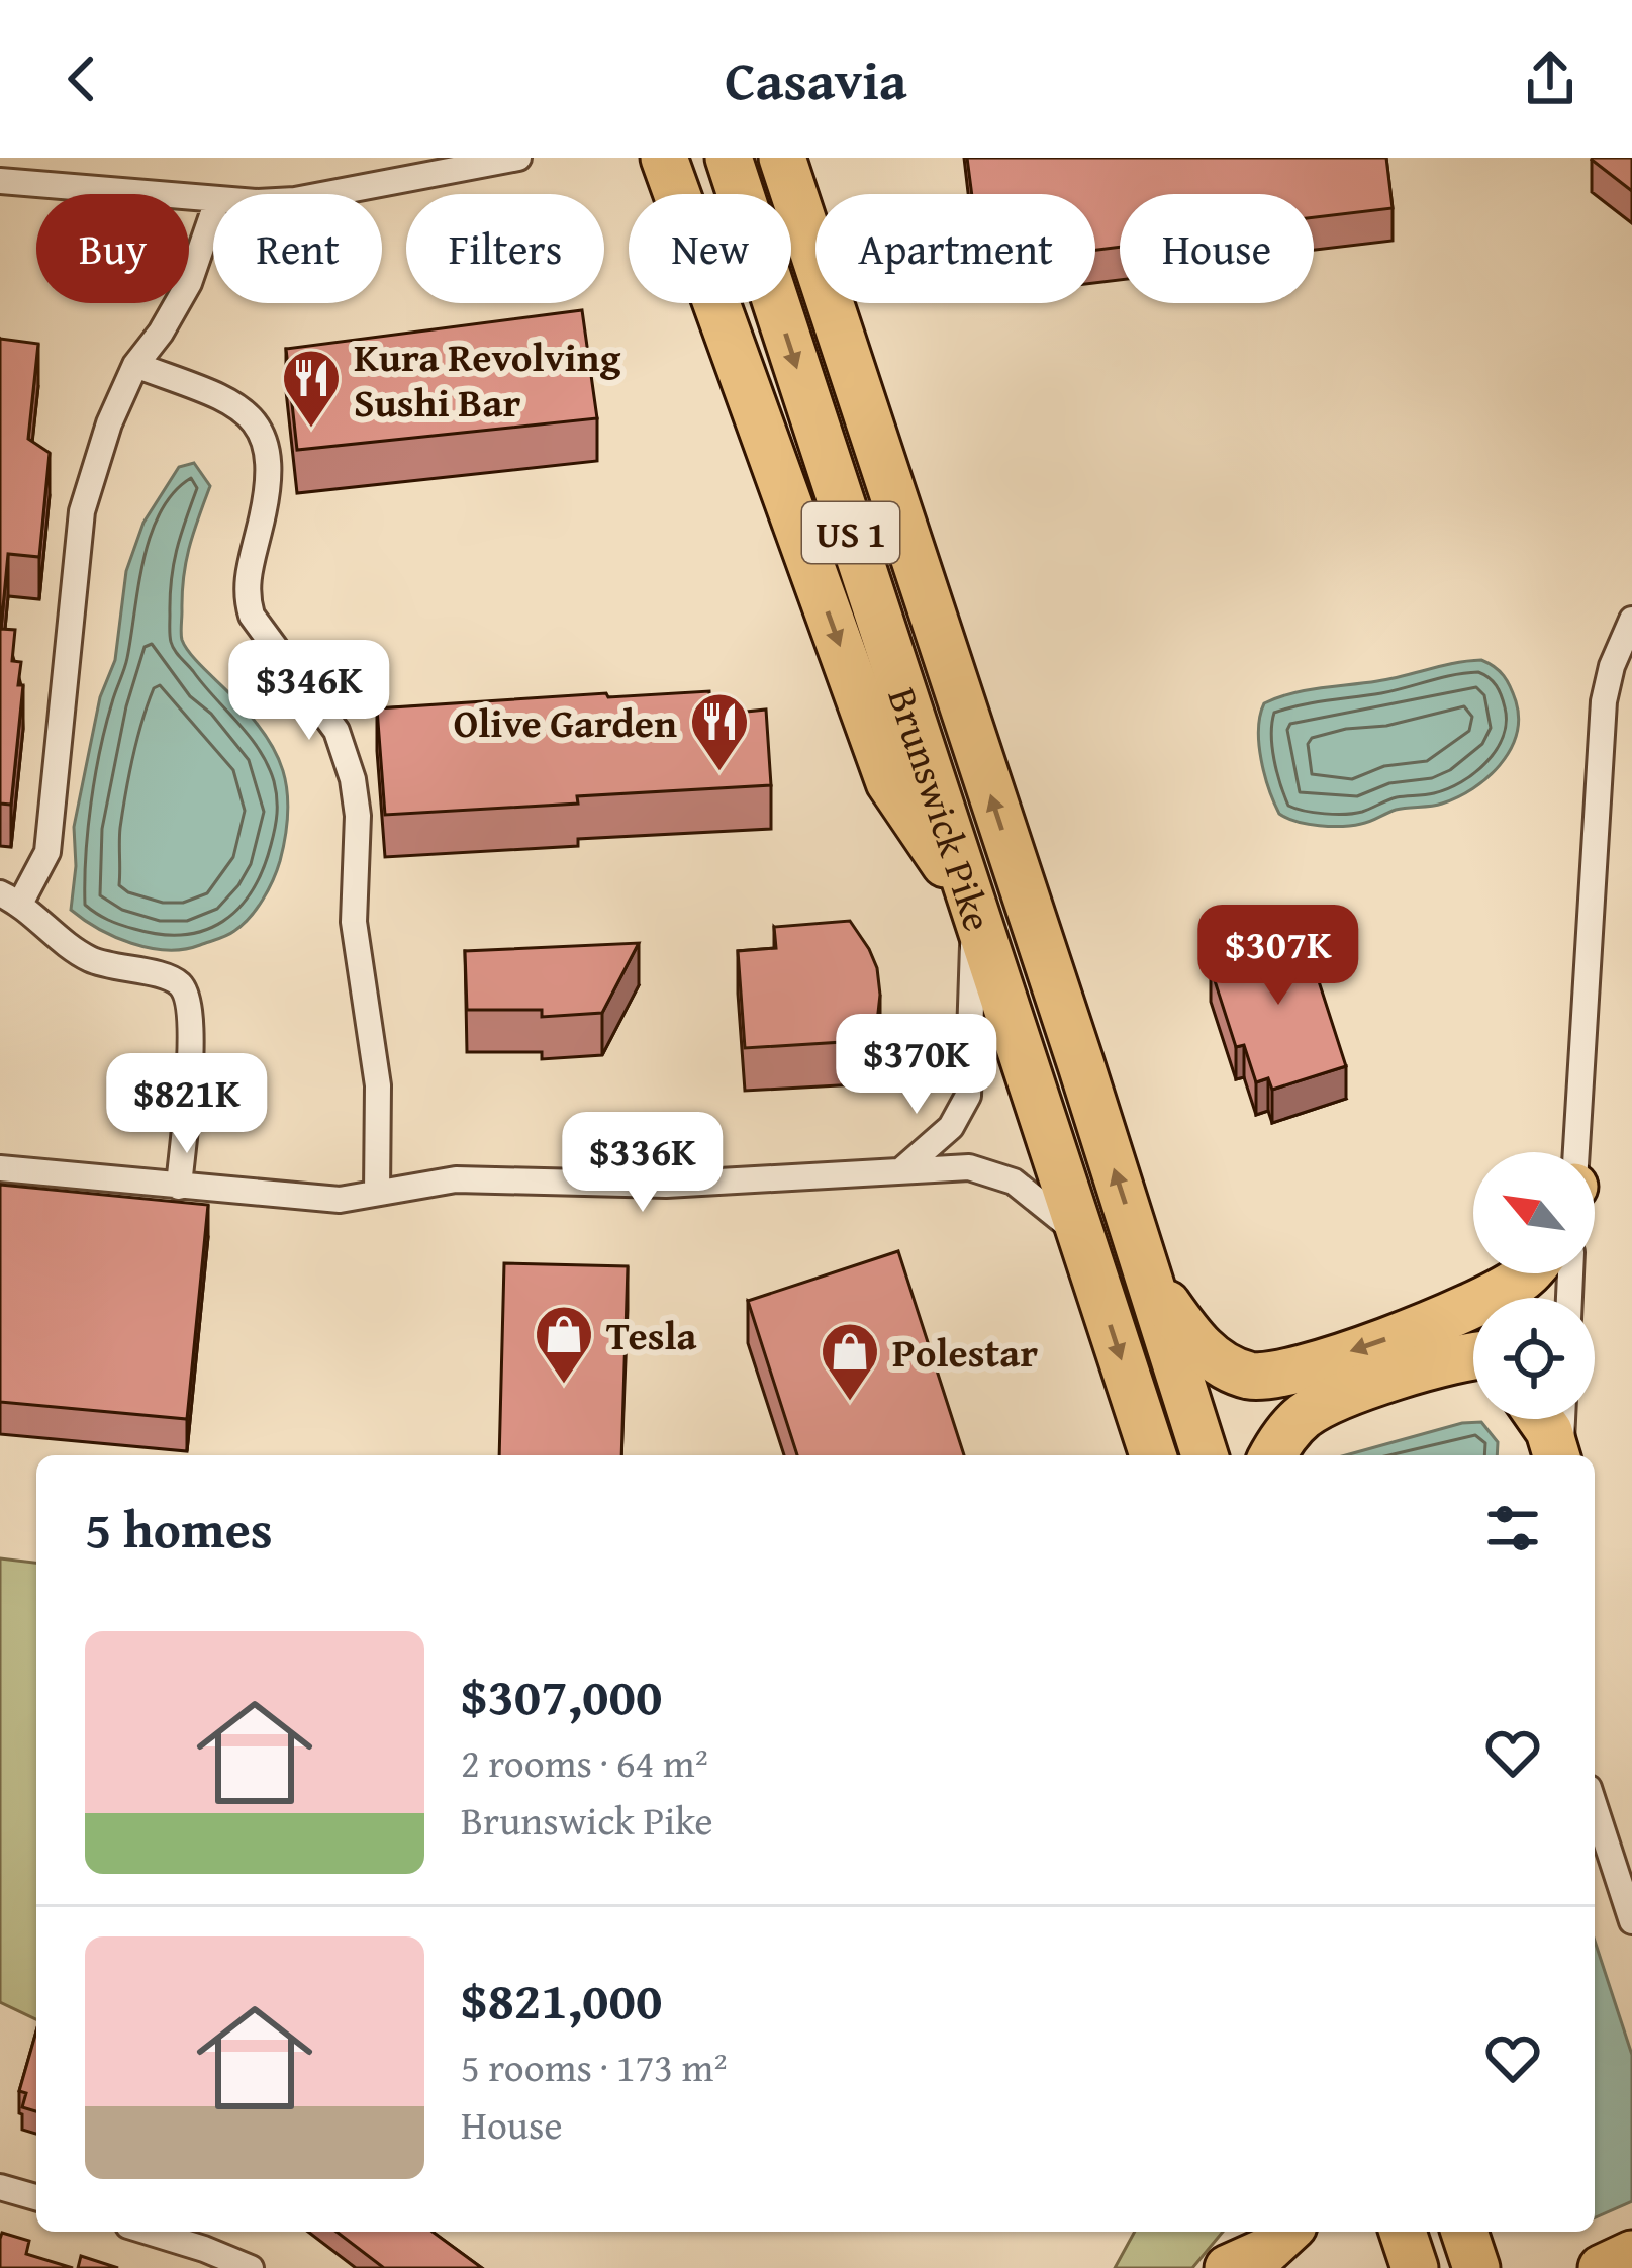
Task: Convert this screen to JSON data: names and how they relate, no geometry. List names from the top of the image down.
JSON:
{
  "streets": {
    "highway": ["US 1", "Brunswick Pike"]
  },
  "places": {
    "restaurant": ["Kura Revolving Sushi Bar", "Olive Garden"],
    "shop": ["Tesla", "Polestar"]
  },
  "north": "top left",
  "page": {
    "header": "Casavia",
    "chip": [
      "Buy",
      "Rent",
      "Filters",
      "New",
      "Apartment",
      "House"
    ],
    "price": [
      "$346K",
      "$307K",
      "$370K",
      "$821K",
      "$336K"
    ],
    "heading": "5 homes",
    "list": [
      {
        "name": "$307,000",
        "note": "2 rooms · 64 m² · Brunswick Pike"
      },
      {
        "name": "$821,000",
        "note": "5 rooms · 173 m² · House"
      }
    ]
  }
}
